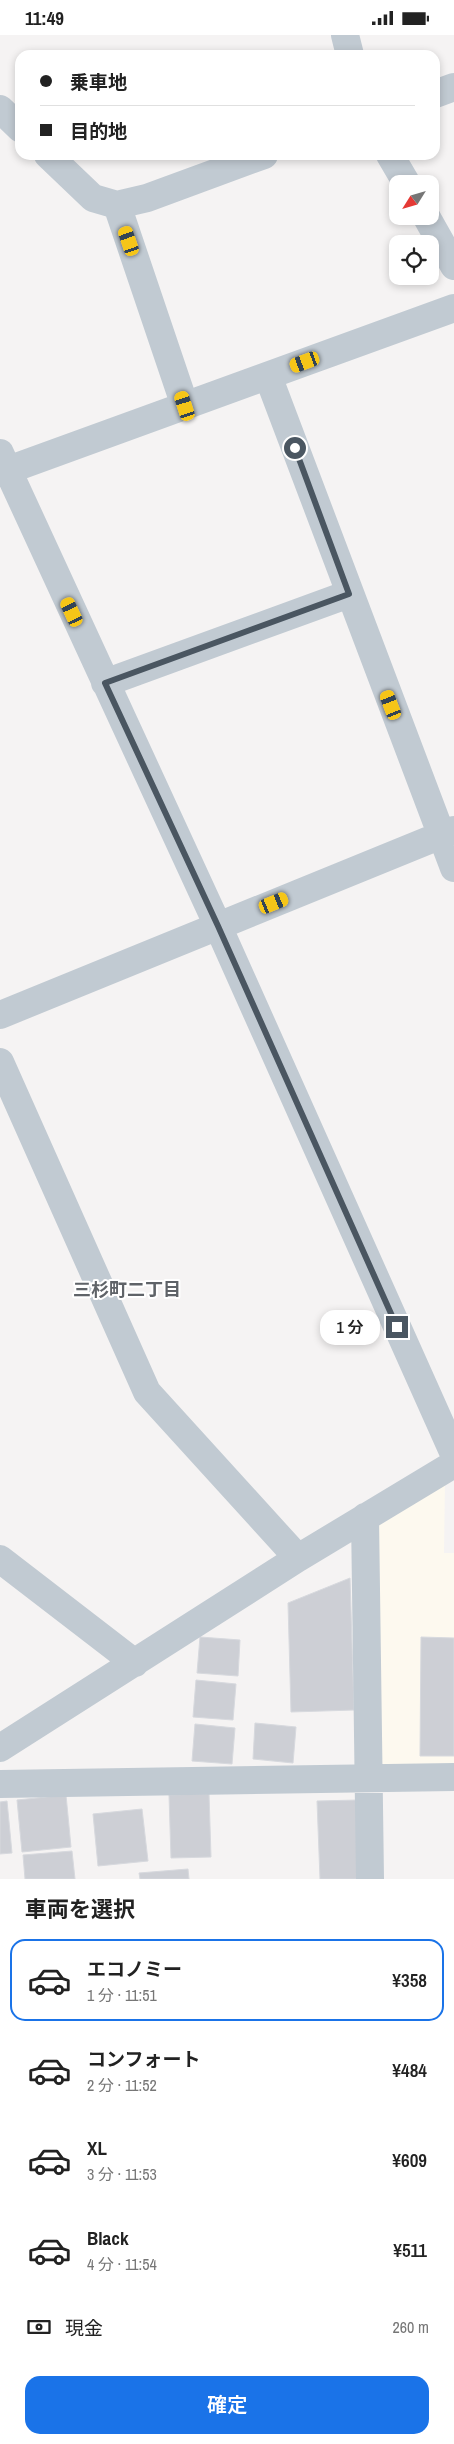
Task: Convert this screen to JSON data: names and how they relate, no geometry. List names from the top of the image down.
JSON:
{
  "districts": ["三杉町二丁目"],
  "north": "bottom left",
  "page": {
    "status": "11:49",
    "banner": ["乗車地", "目的地"],
    "bubble": "1 分",
    "heading": "車両を選択",
    "list": [
      {
        "name": "エコノミー",
        "note": "1 分 · 11:51",
        "value": "¥358"
      },
      {
        "name": "コンフォート",
        "note": "2 分 · 11:52",
        "value": "¥484"
      },
      {
        "name": "XL",
        "note": "3 分 · 11:53",
        "value": "¥609"
      },
      {
        "name": "Black",
        "note": "4 分 · 11:54",
        "value": "¥511"
      }
    ],
    "pay": ["現金", "260 m"],
    "buttons": "確定"
  }
}
